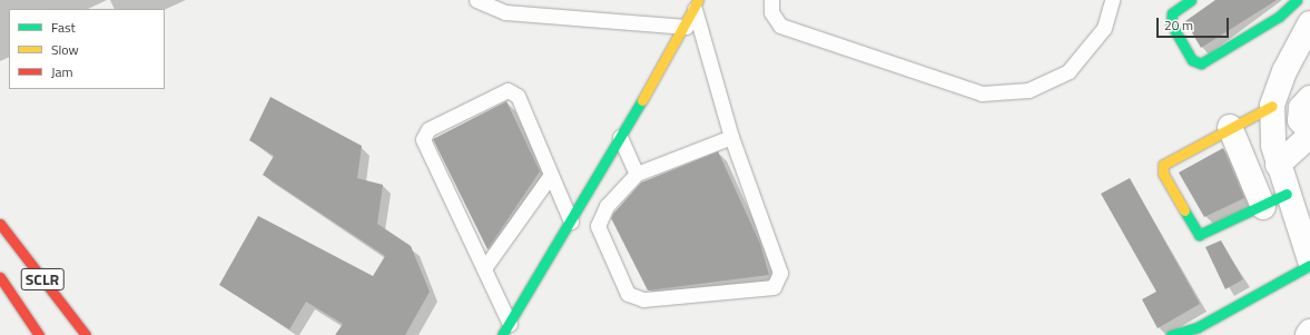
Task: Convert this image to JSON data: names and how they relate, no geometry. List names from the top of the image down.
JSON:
{
  "streets": {
    "main road": ["SCLR"]
  },
  "legend": ["Fast", "Slow", "Jam"],
  "scale_bar": "20 m"
}
